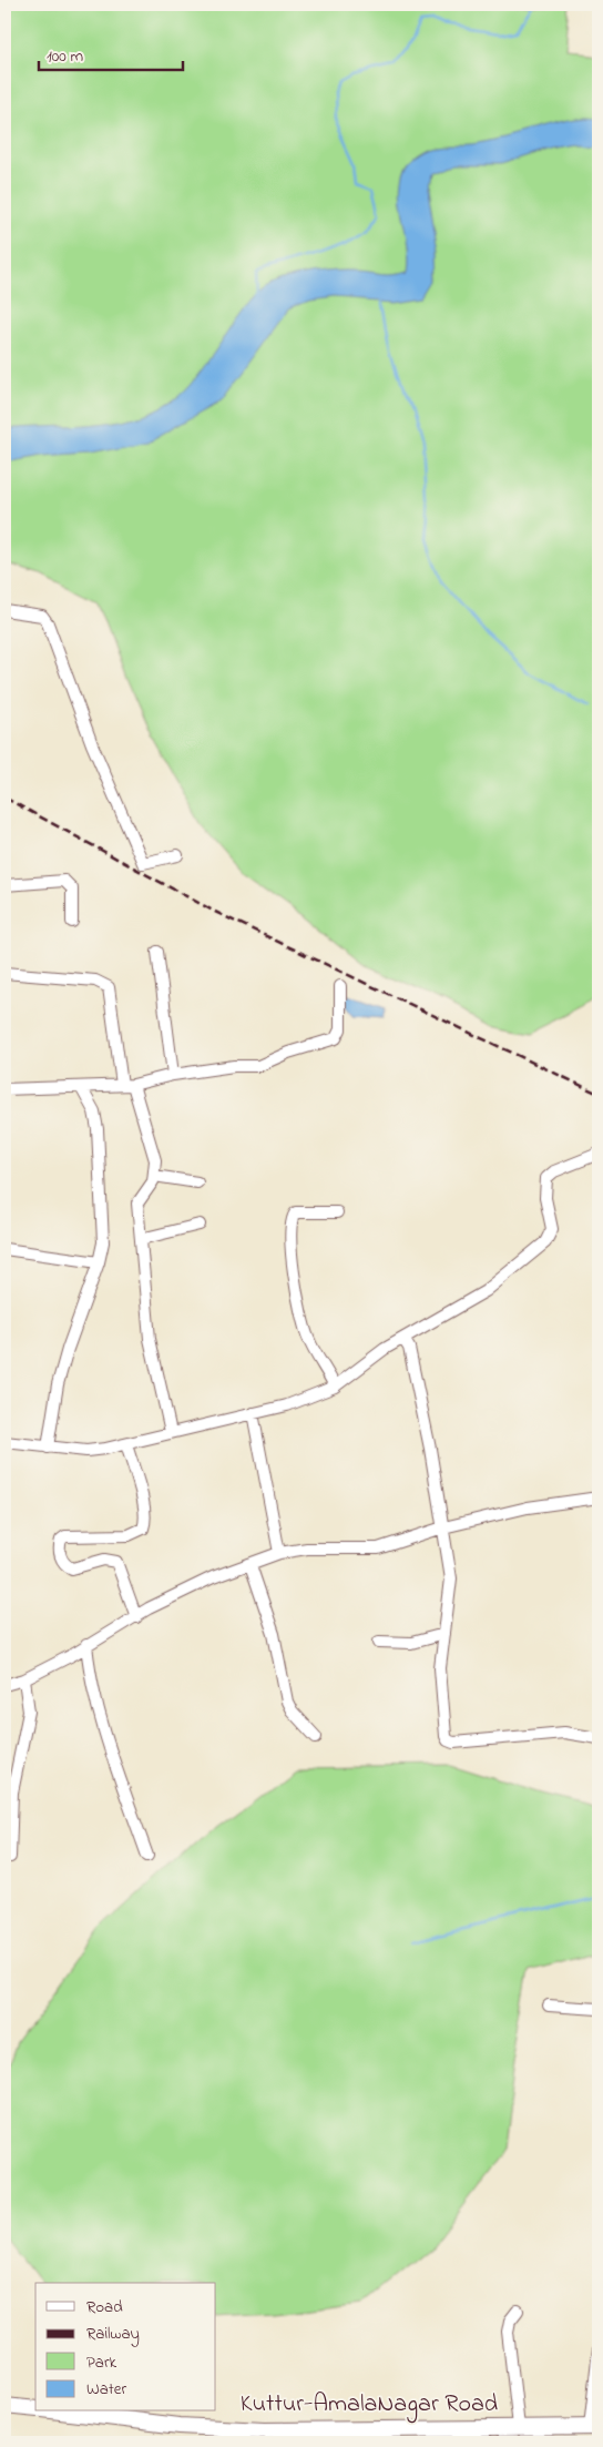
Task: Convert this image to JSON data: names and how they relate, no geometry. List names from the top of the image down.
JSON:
{
  "streets": {
    "main road": ["Kuttur-AmalaNagar Road"]
  },
  "legend": [
    "Road",
    "Railway",
    "Park",
    "Water"
  ],
  "scale_bar": "100 m"
}
